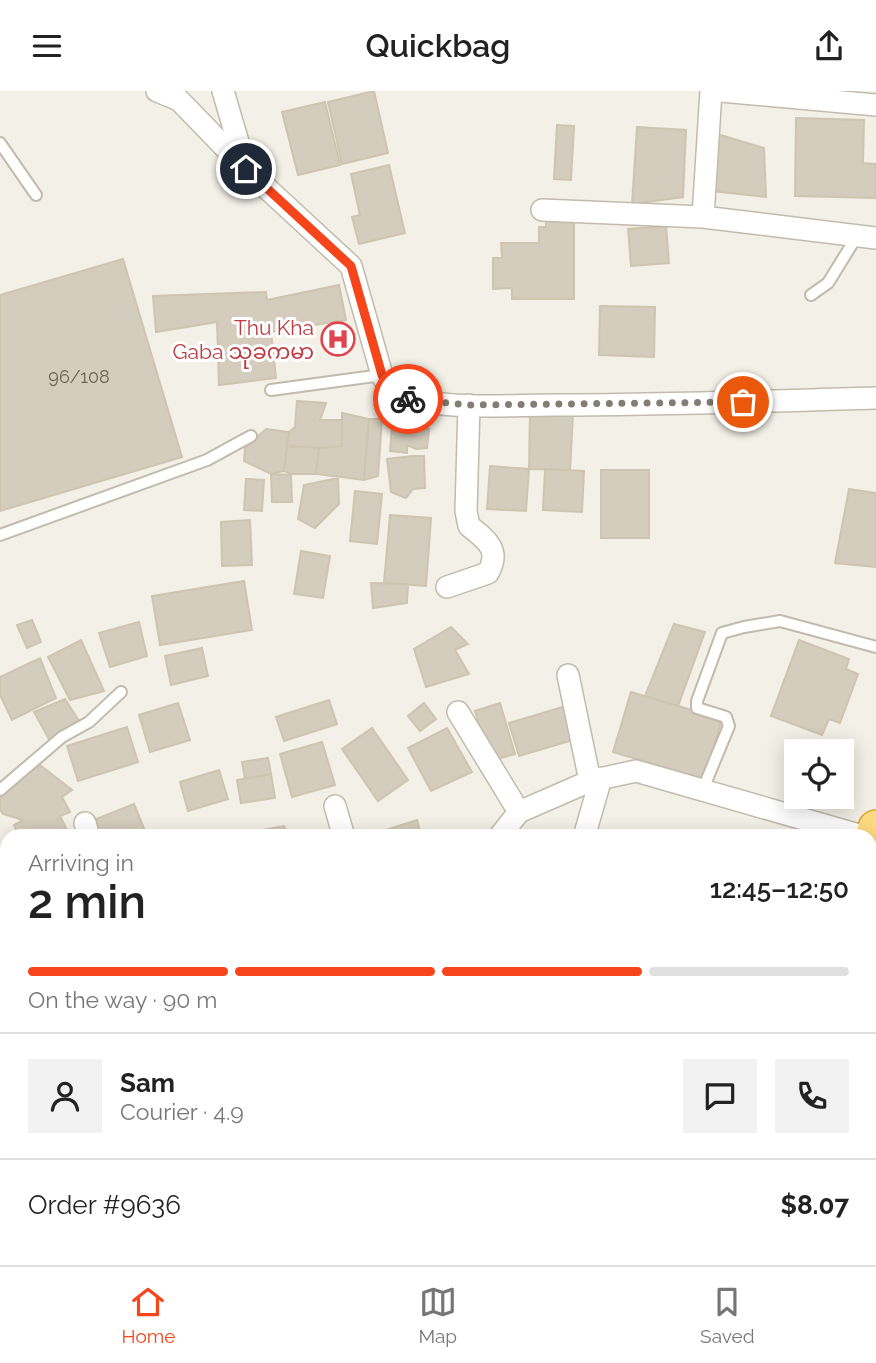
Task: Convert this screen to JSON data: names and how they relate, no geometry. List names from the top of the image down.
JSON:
{
  "places": {
    "hospital": ["Thu Kha Gaba သုခကမာ"]
  },
  "house_numbers": ["96/108"],
  "page": {
    "header": "Quickbag",
    "heading": ["2 min", "Arriving in", "12:45–12:50"],
    "panel": [
      "Sam",
      "Courier · 4.9",
      "Order #9636",
      "$8.07"
    ],
    "bar": "On the way · 90 m",
    "tabs": ["Home", "Map", "Saved"]
  }
}
